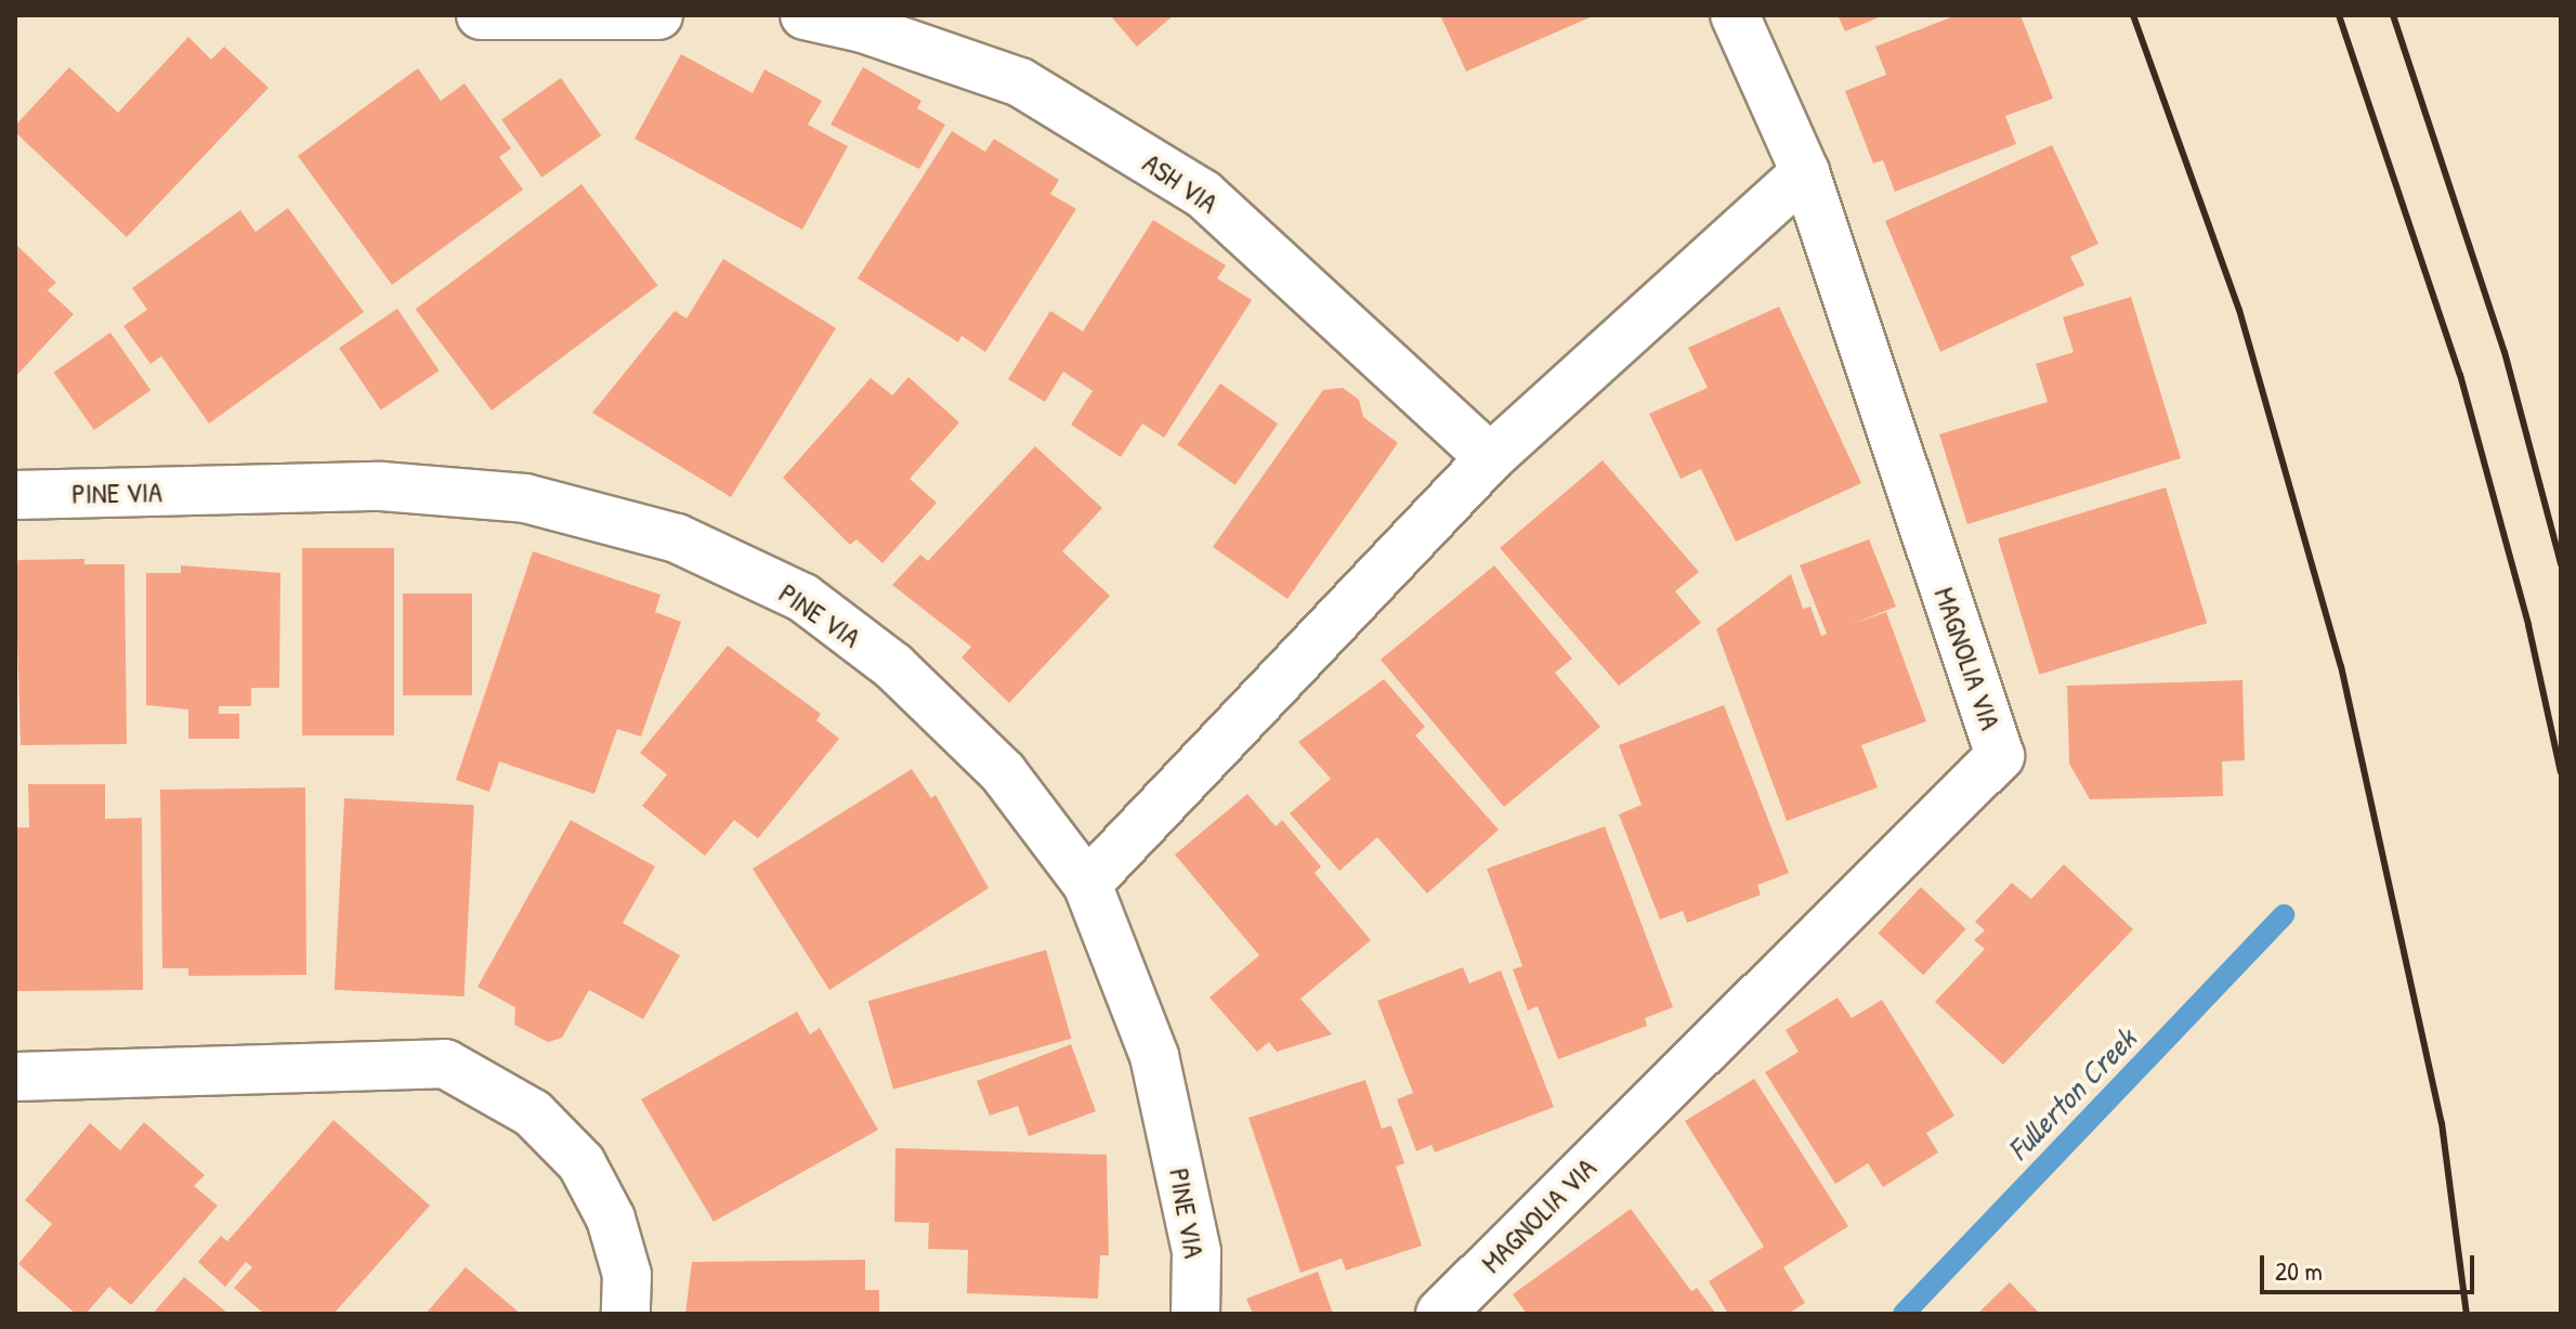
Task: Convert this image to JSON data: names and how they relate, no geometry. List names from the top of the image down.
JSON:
{
  "streets": {
    "lane": ["ASH VIA", "PINE VIA", "MAGNOLIA VIA"]
  },
  "water": ["Fullerton Creek"],
  "scale_bar": "20 m"
}
